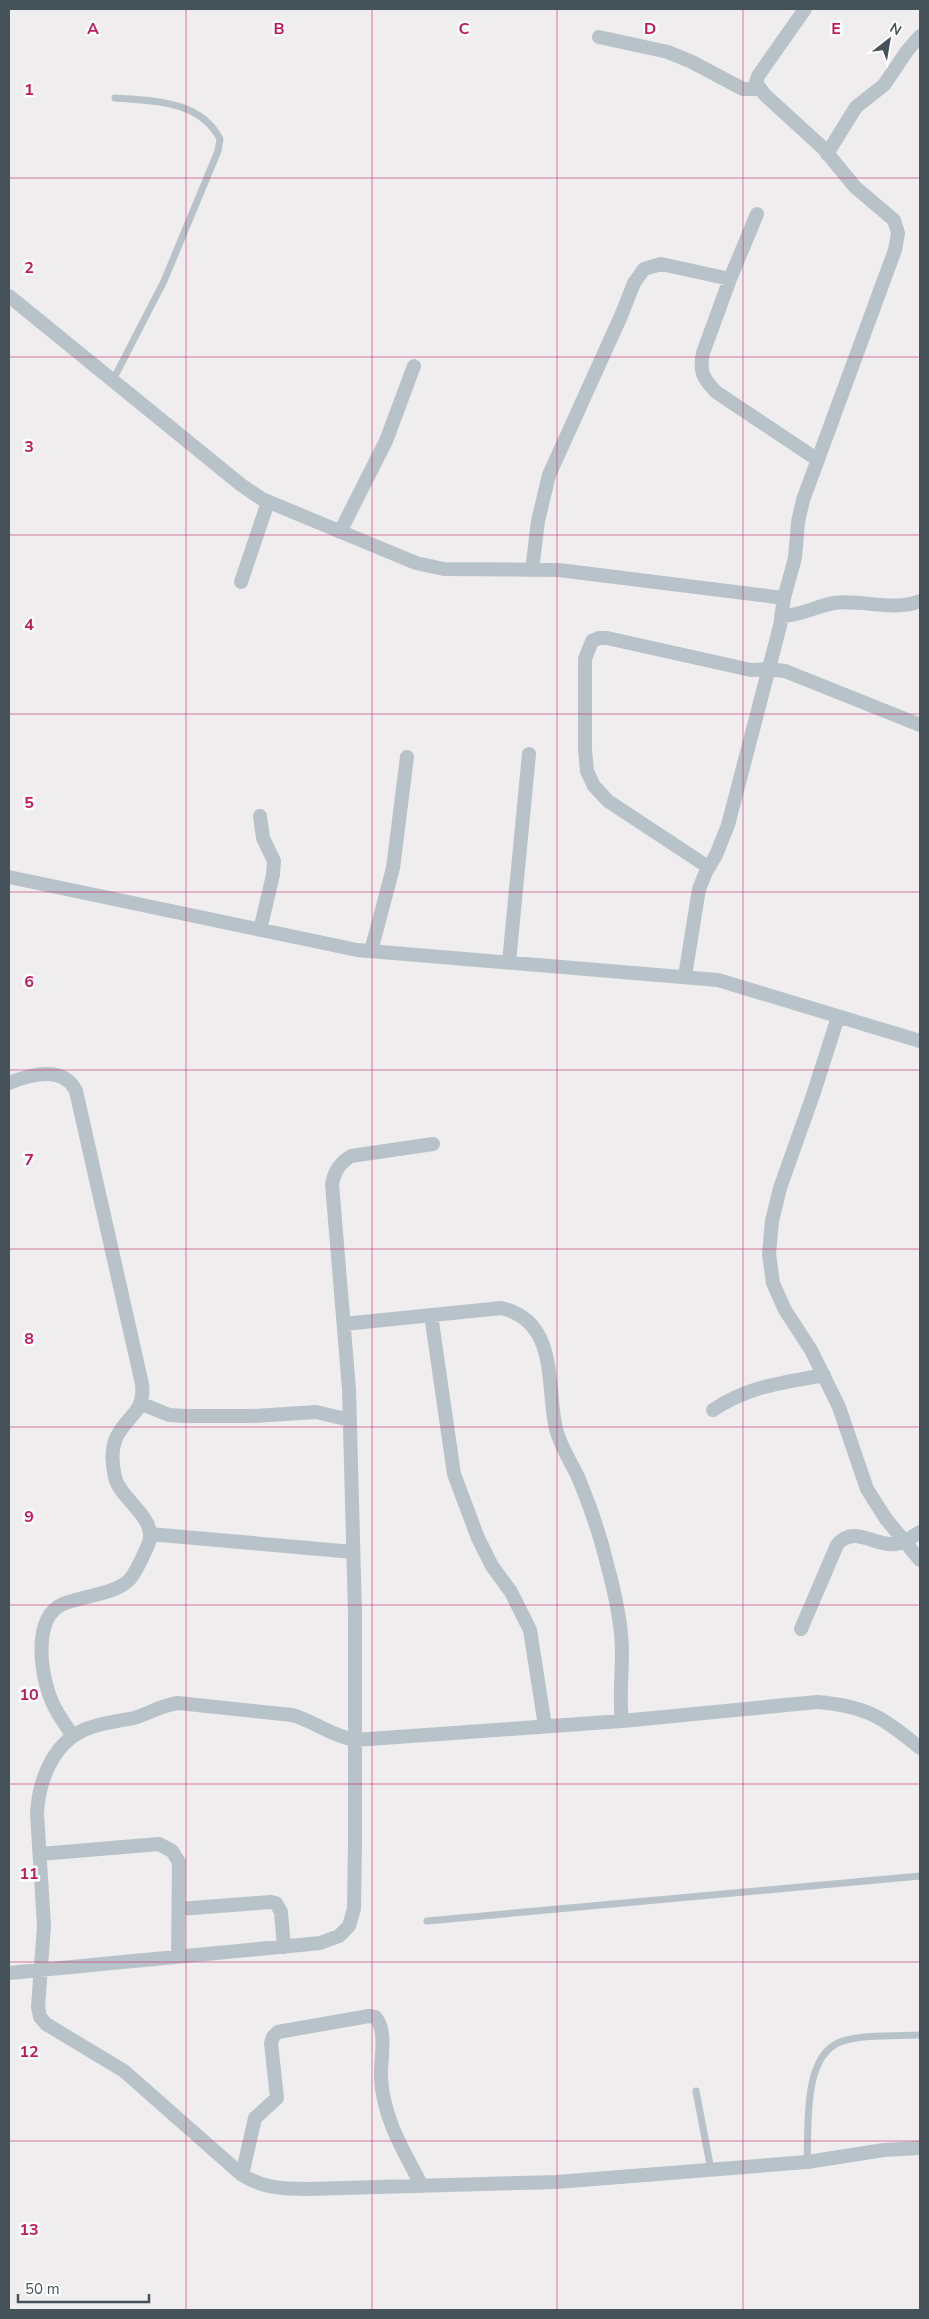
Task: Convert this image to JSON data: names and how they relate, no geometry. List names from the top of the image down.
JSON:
{
  "scale_bar": "50 m",
  "north": "top right",
  "grid": {
    "columns": [
      "A",
      "B",
      "C",
      "D",
      "E"
    ],
    "rows": [
      "1",
      "2",
      "3",
      "4",
      "5",
      "6",
      "7",
      "8",
      "9",
      "10",
      "11",
      "12",
      "13"
    ]
  }
}
